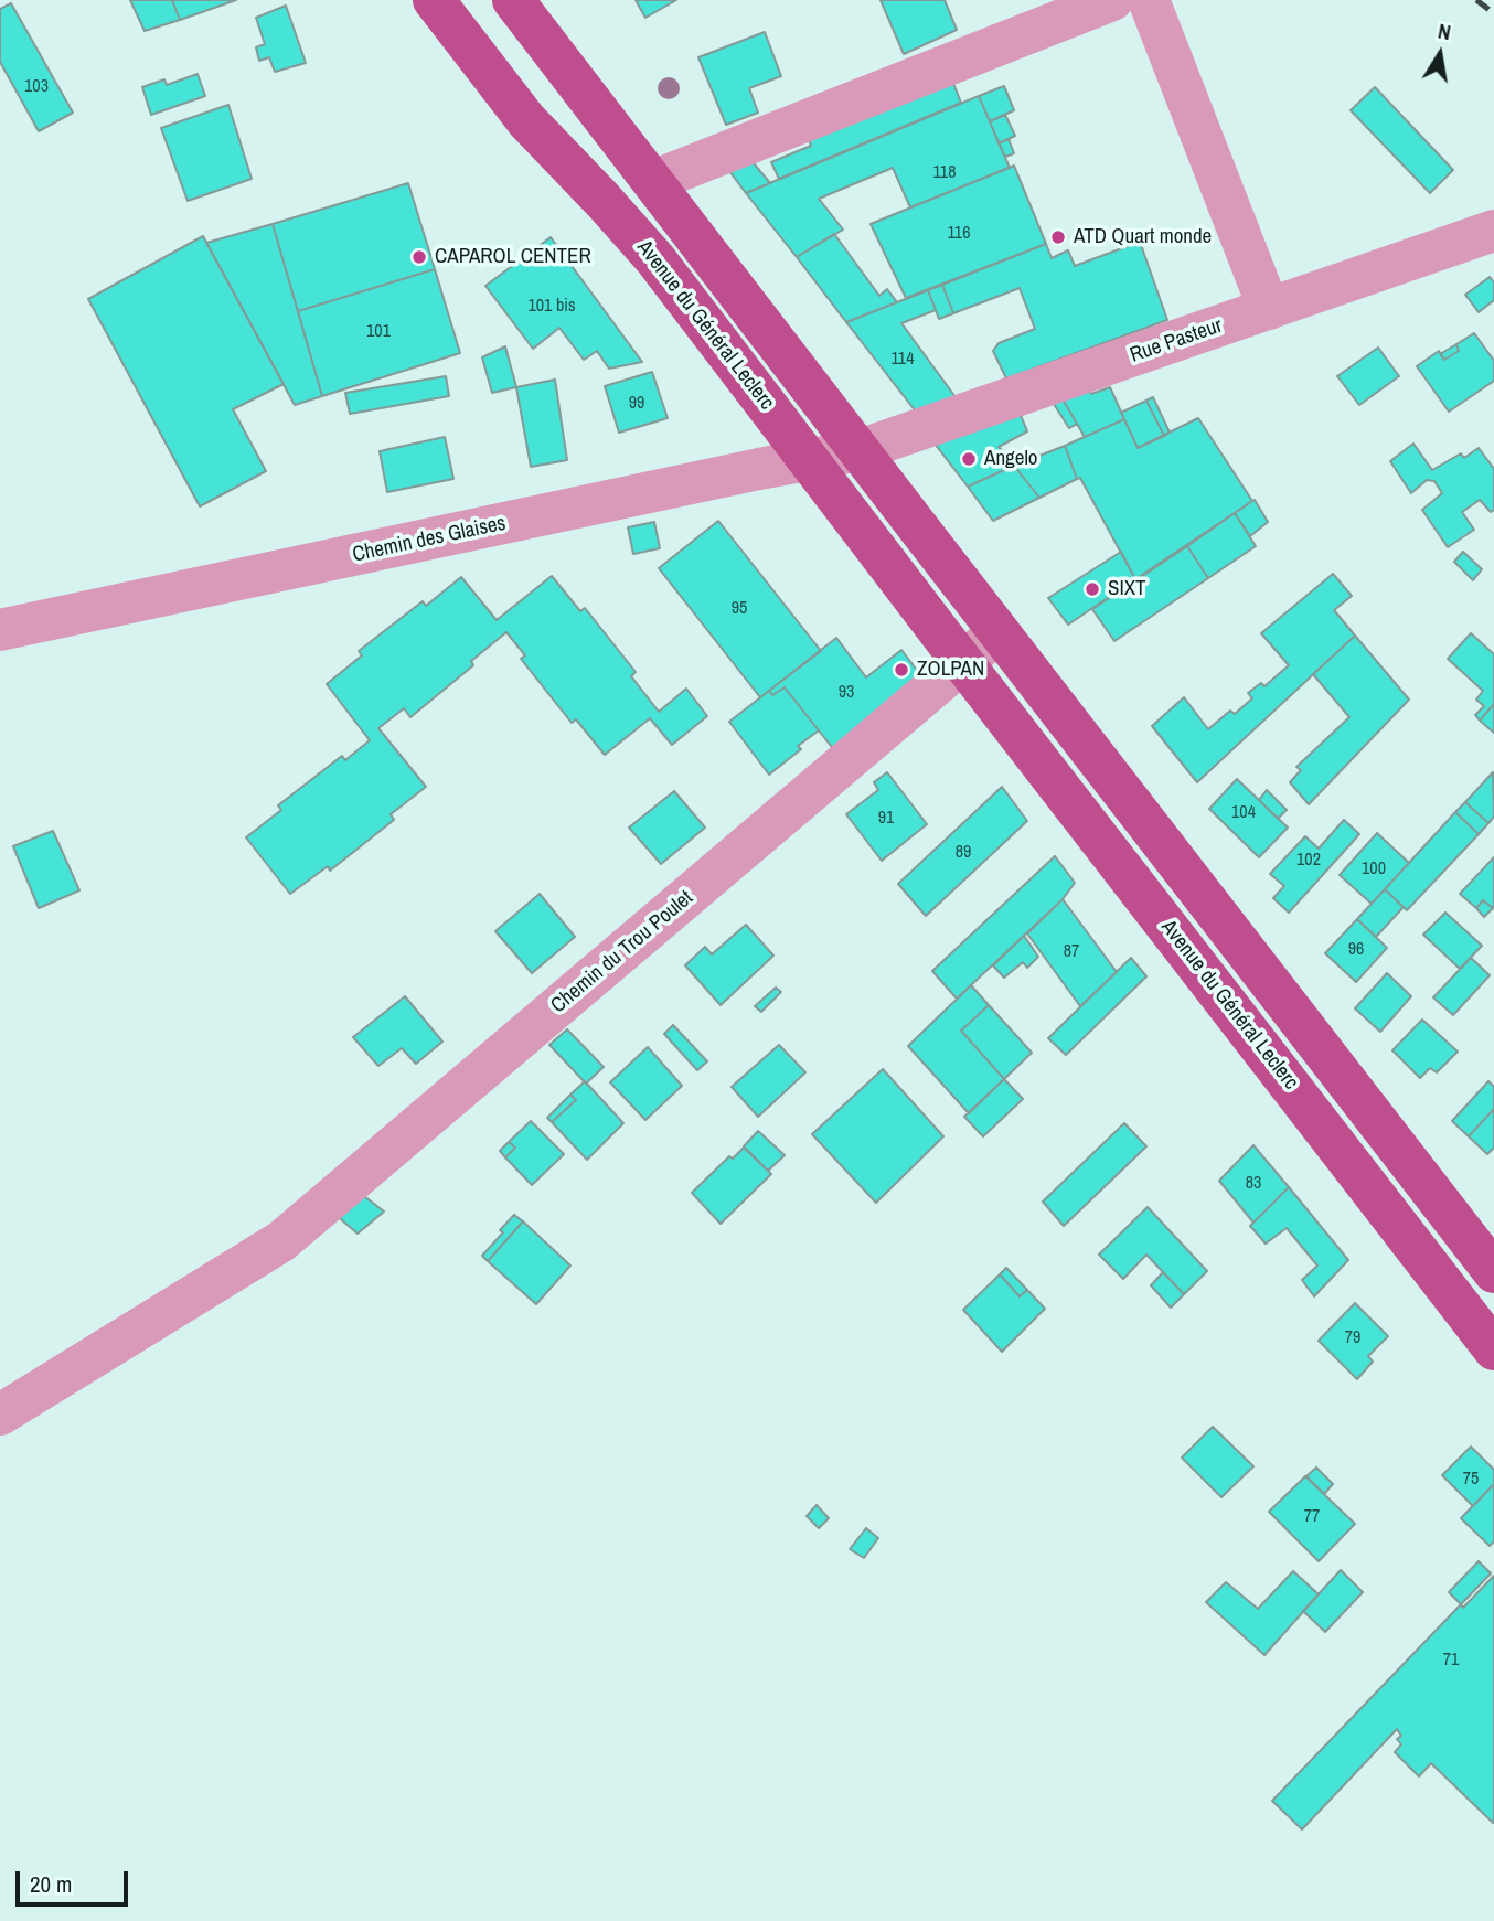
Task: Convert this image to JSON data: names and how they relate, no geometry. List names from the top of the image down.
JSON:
{
  "streets": {
    "main road": ["Avenue du Général Leclerc"],
    "street": ["Rue Pasteur", "Chemin des Glaises", "Chemin du Trou Poulet"]
  },
  "crossings": [
    ["Avenue du Général Leclerc", "Chemin des Glaises"],
    ["Avenue du Général Leclerc", "Chemin du Trou Poulet"],
    ["Rue Pasteur", "Chemin des Glaises"]
  ],
  "places": [
    "ATD Quart monde",
    "CAPAROL CENTER",
    "Angelo",
    "SIXT",
    "ZOLPAN"
  ],
  "house_numbers": [
    "103",
    "118",
    "116",
    "101 bis",
    "101",
    "114",
    "99",
    "95",
    "93",
    "104",
    "91",
    "89",
    "102",
    "100",
    "96",
    "87",
    "83",
    "79",
    "75",
    "77",
    "71"
  ],
  "scale_bar": "20 m",
  "north": "top"
}
